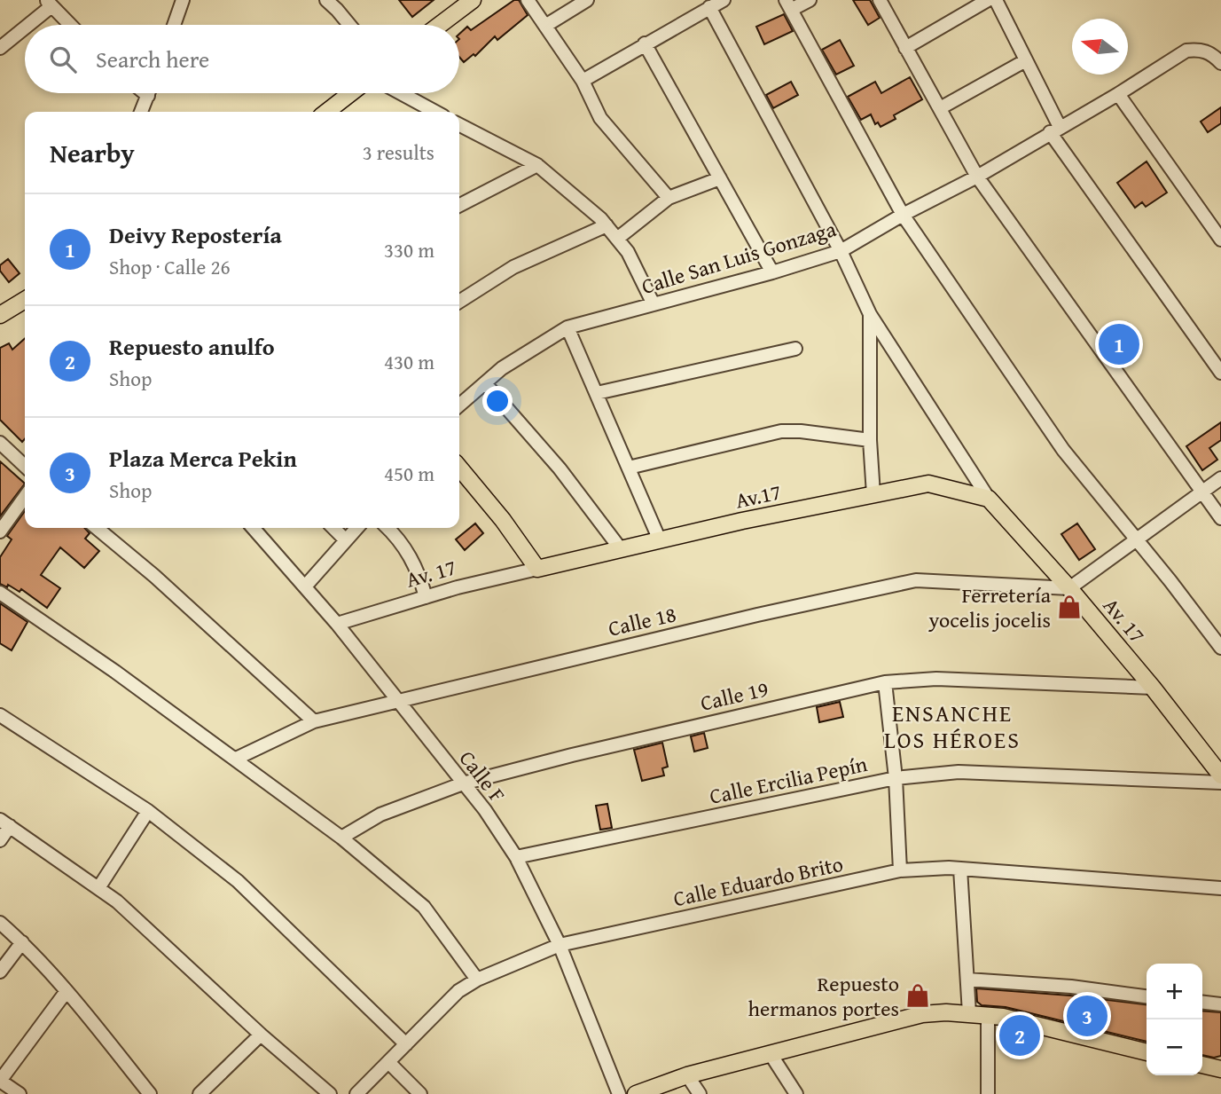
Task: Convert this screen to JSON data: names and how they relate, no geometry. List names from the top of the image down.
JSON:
{
  "streets": {
    "main road": ["Av.17", "Av. 17"],
    "street": [
      "Calle San Luis Gonzaga",
      "Calle 18",
      "Calle 19",
      "Calle F",
      "Calle Ercilia Pepín",
      "Calle Eduardo Brito"
    ]
  },
  "crossings": [
    ["Av.17", "Av. 17"],
    ["Av. 17", "Calle 18"],
    ["Av. 17", "Calle 19"],
    ["Av. 17", "Calle F"],
    ["Calle 18", "Calle F"],
    ["Calle 19", "Calle F"],
    ["Calle F", "Calle Ercilia Pepín"],
    ["Calle F", "Calle Eduardo Brito"]
  ],
  "districts": ["ENSANCHE LOS HÉROES"],
  "places": {
    "shop": ["Ferretería yocelis jocelis", "Repuesto hermanos portes"]
  },
  "north": "left",
  "page": {
    "search": "Search here",
    "heading": ["Nearby", "3 results"],
    "list": [
      {
        "mark": "1",
        "name": "Deivy Repostería",
        "note": "Shop · Calle 26",
        "value": "330 m"
      },
      {
        "mark": "2",
        "name": "Repuesto anulfo",
        "note": "Shop",
        "value": "430 m"
      },
      {
        "mark": "3",
        "name": "Plaza Merca Pekin",
        "note": "Shop",
        "value": "450 m"
      }
    ],
    "pins": ["1", "3", "2"],
    "map_buttons": ["+", "−"]
  }
}
